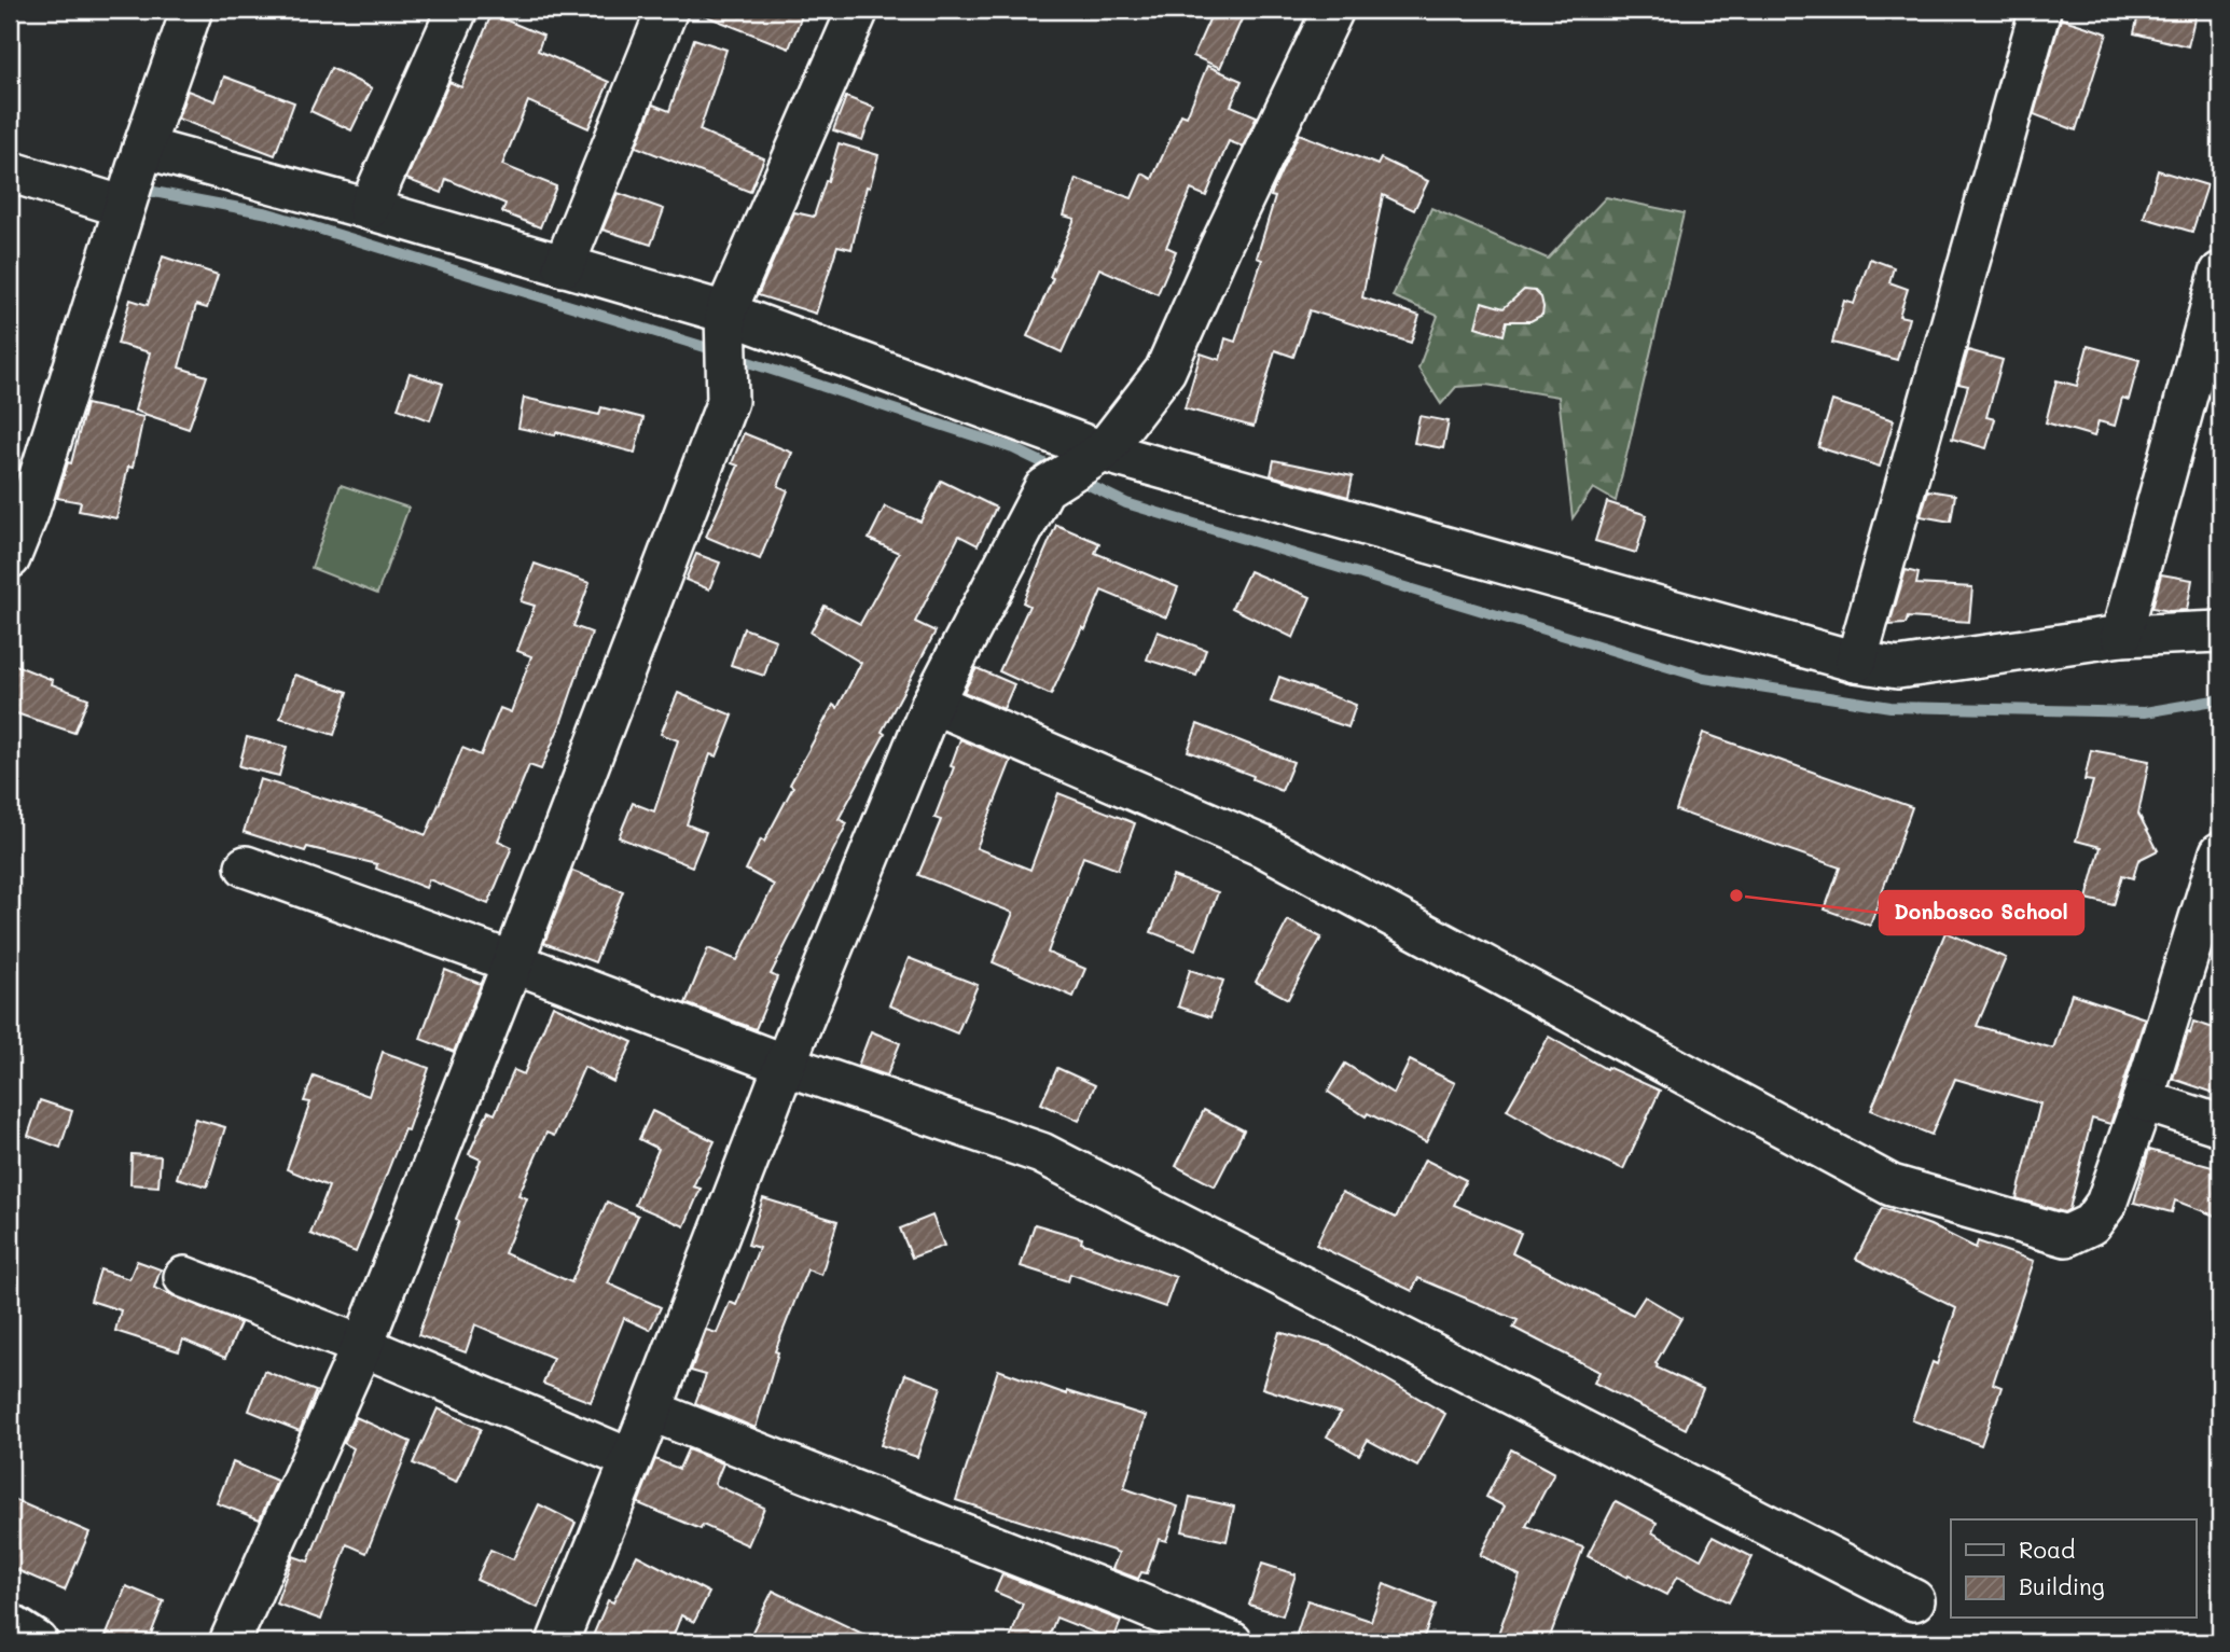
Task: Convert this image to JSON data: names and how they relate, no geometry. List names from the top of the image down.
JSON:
{
  "places": ["Donbosco School"],
  "legend": ["Road", "Building"]
}
